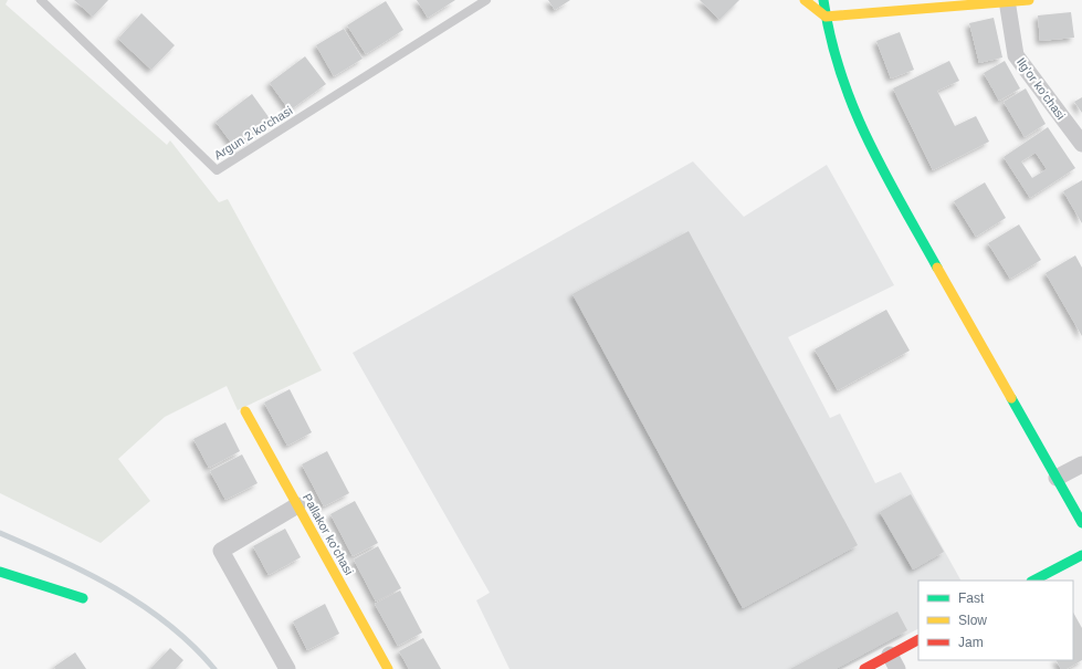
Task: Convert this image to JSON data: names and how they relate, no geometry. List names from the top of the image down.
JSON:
{
  "streets": {
    "street": ["Ilg'or ko'chasi", "Pallakor ko'chasi"],
    "lane": ["Argun 2 ko'chasi"]
  },
  "legend": ["Fast", "Slow", "Jam"]
}
